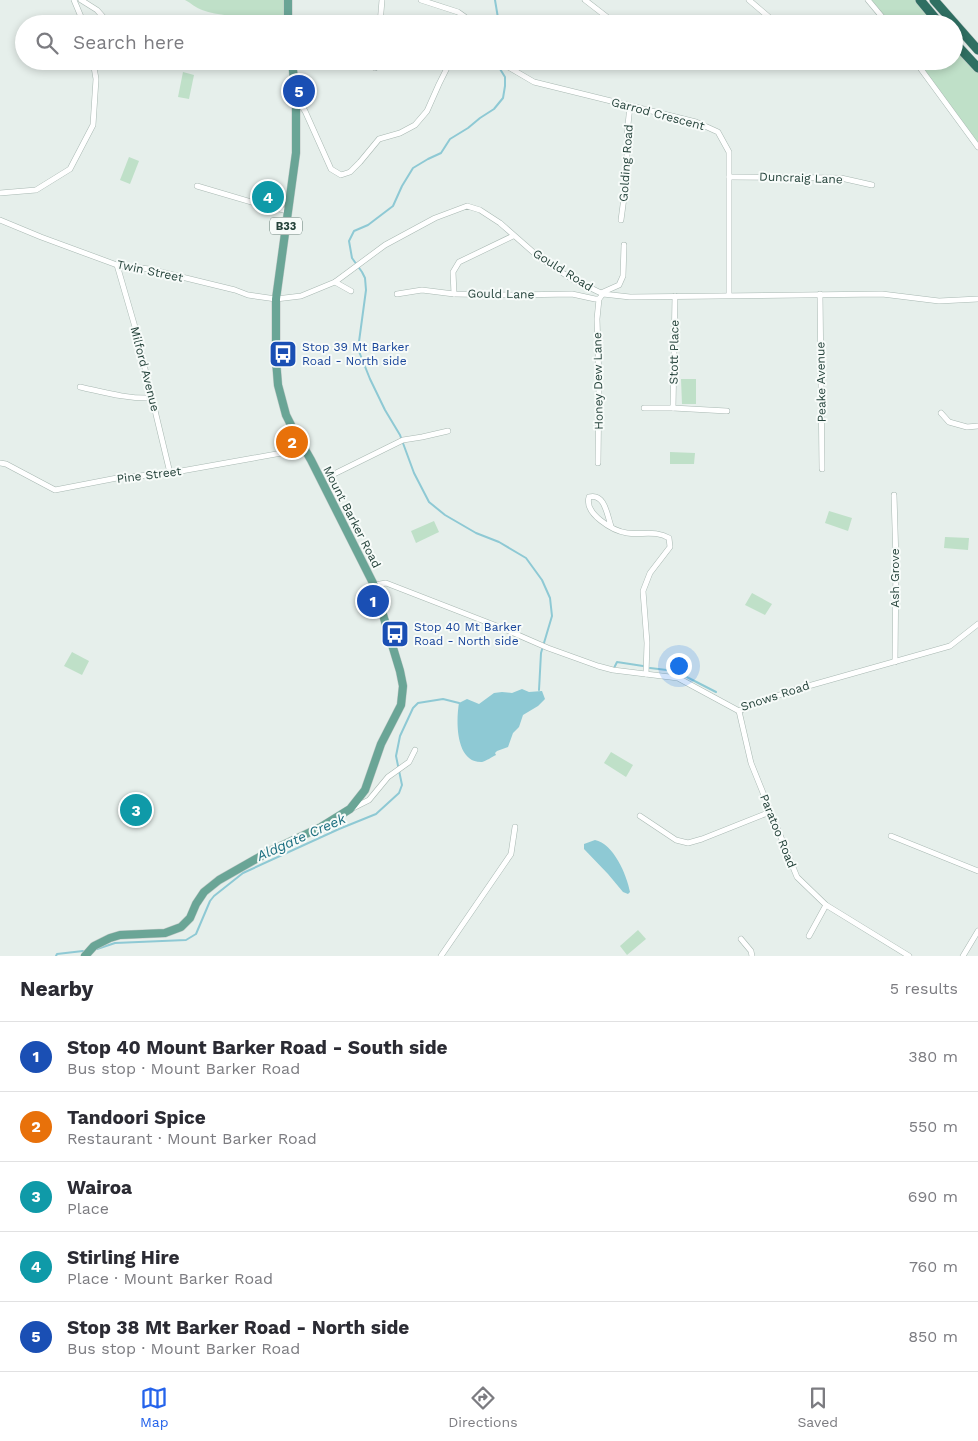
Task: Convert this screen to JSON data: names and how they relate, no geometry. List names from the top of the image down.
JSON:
{
  "streets": {
    "main road": ["B33", "Mount Barker Road"],
    "street": [
      "Garrod Crescent",
      "Golding Road",
      "Duncraig Lane",
      "Gould Road",
      "Twin Street",
      "Gould Lane",
      "Stott Place",
      "Milford Avenue",
      "Honey Dew Lane",
      "Peake Avenue",
      "Pine Street",
      "Ash Grove",
      "Snows Road",
      "Paratoo Road"
    ]
  },
  "crossings": [
    ["Garrod Crescent", "Golding Road"],
    ["Garrod Crescent", "Duncraig Lane"],
    ["Garrod Crescent", "Gould Road"],
    ["Gould Road", "Twin Street"],
    ["Gould Road", "Gould Lane"],
    ["Gould Road", "Stott Place"],
    ["Gould Road", "Honey Dew Lane"],
    ["Gould Road", "Peake Avenue"],
    ["Gould Road", "Mount Barker Road"],
    ["Twin Street", "Milford Avenue"],
    ["Twin Street", "Mount Barker Road"],
    ["Gould Lane", "Honey Dew Lane"],
    ["Milford Avenue", "Pine Street"],
    ["Pine Street", "Mount Barker Road"],
    ["Mount Barker Road", "Snows Road"],
    ["Ash Grove", "Snows Road"],
    ["Snows Road", "Paratoo Road"]
  ],
  "water": ["Aldgate Creek"],
  "places": {
    "bus stop": ["Stop 39 Mt Barker Road - North side", "Stop 40 Mt Barker Road - North side"]
  },
  "page": {
    "search": "Search here",
    "pins": [
      "5",
      "4",
      "2",
      "1",
      "3"
    ],
    "heading": ["Nearby", "5 results"],
    "list": [
      {
        "mark": "1",
        "name": "Stop 40 Mount Barker Road - South side",
        "note": "Bus stop · Mount Barker Road",
        "value": "380 m"
      },
      {
        "mark": "2",
        "name": "Tandoori Spice",
        "note": "Restaurant · Mount Barker Road",
        "value": "550 m"
      },
      {
        "mark": "3",
        "name": "Wairoa",
        "note": "Place",
        "value": "690 m"
      },
      {
        "mark": "4",
        "name": "Stirling Hire",
        "note": "Place · Mount Barker Road",
        "value": "760 m"
      },
      {
        "mark": "5",
        "name": "Stop 38 Mt Barker Road - North side",
        "note": "Bus stop · Mount Barker Road",
        "value": "850 m"
      }
    ],
    "nav": ["Map", "Directions", "Saved"]
  }
}
